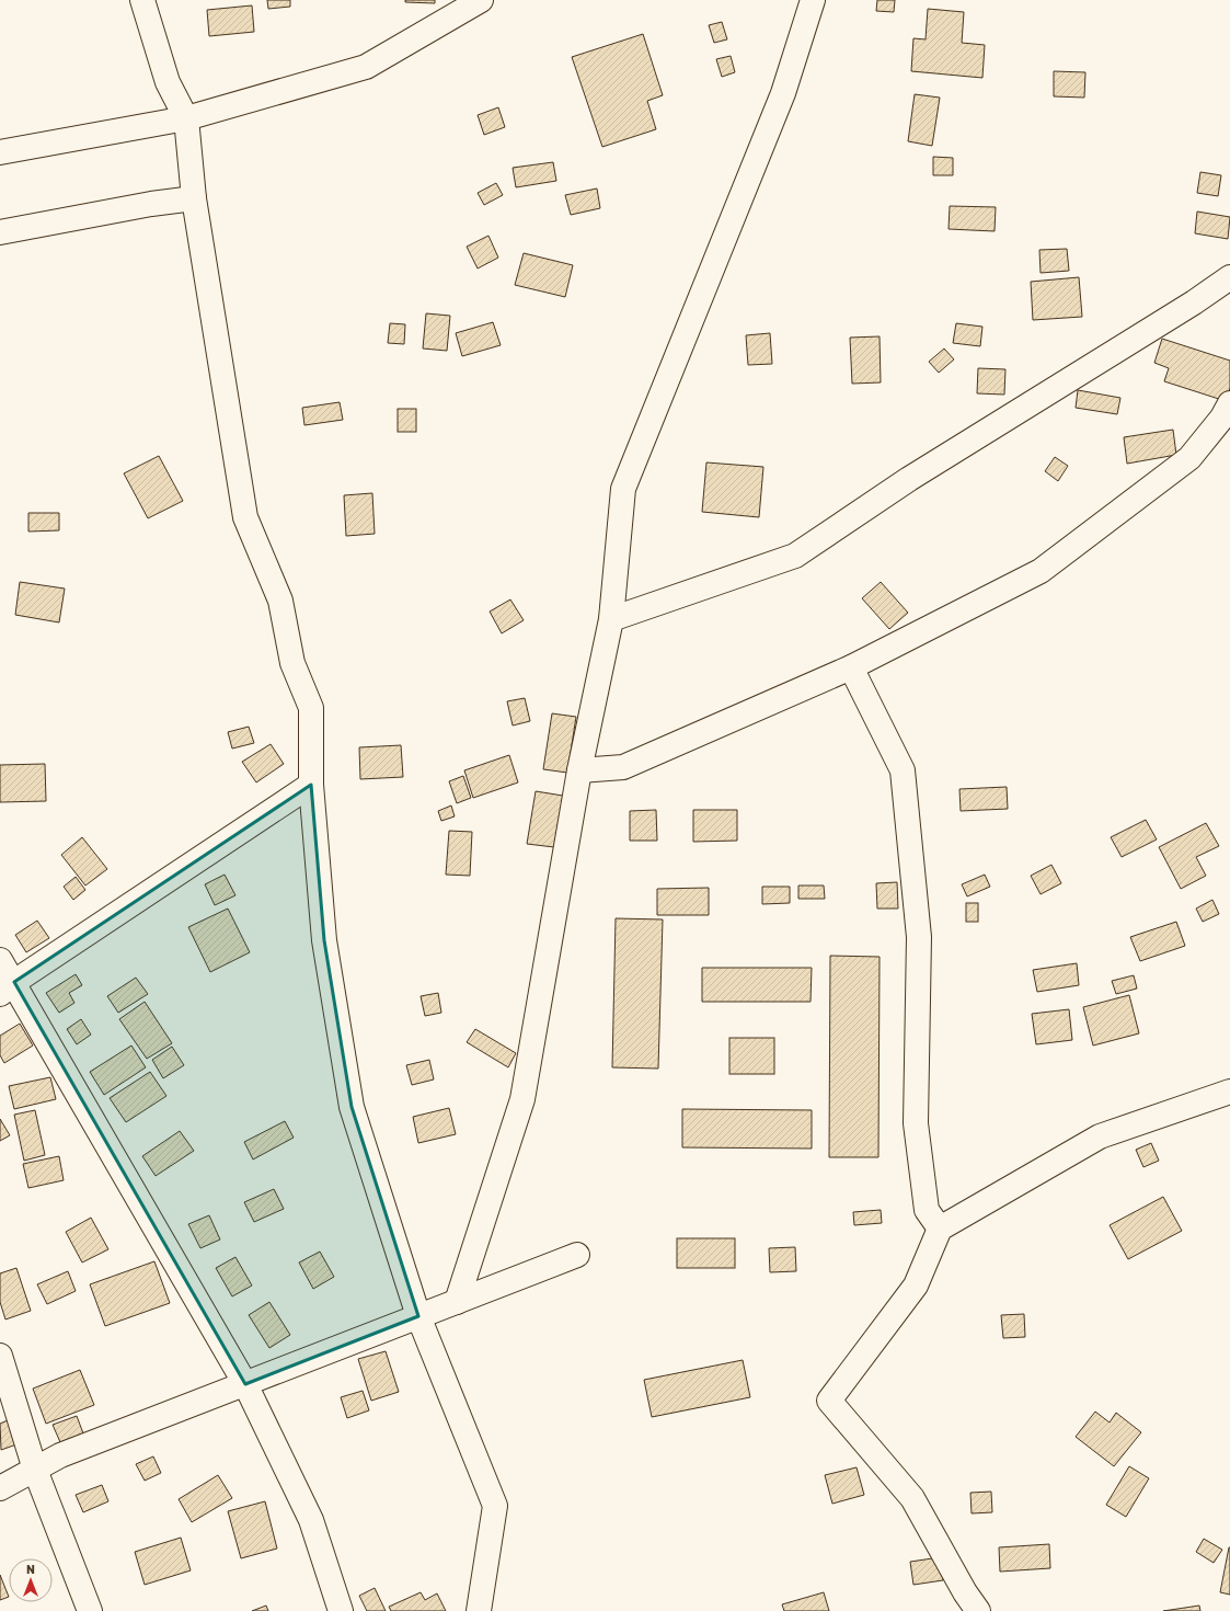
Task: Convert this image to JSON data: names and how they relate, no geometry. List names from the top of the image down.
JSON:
{
  "north": "top"
}
